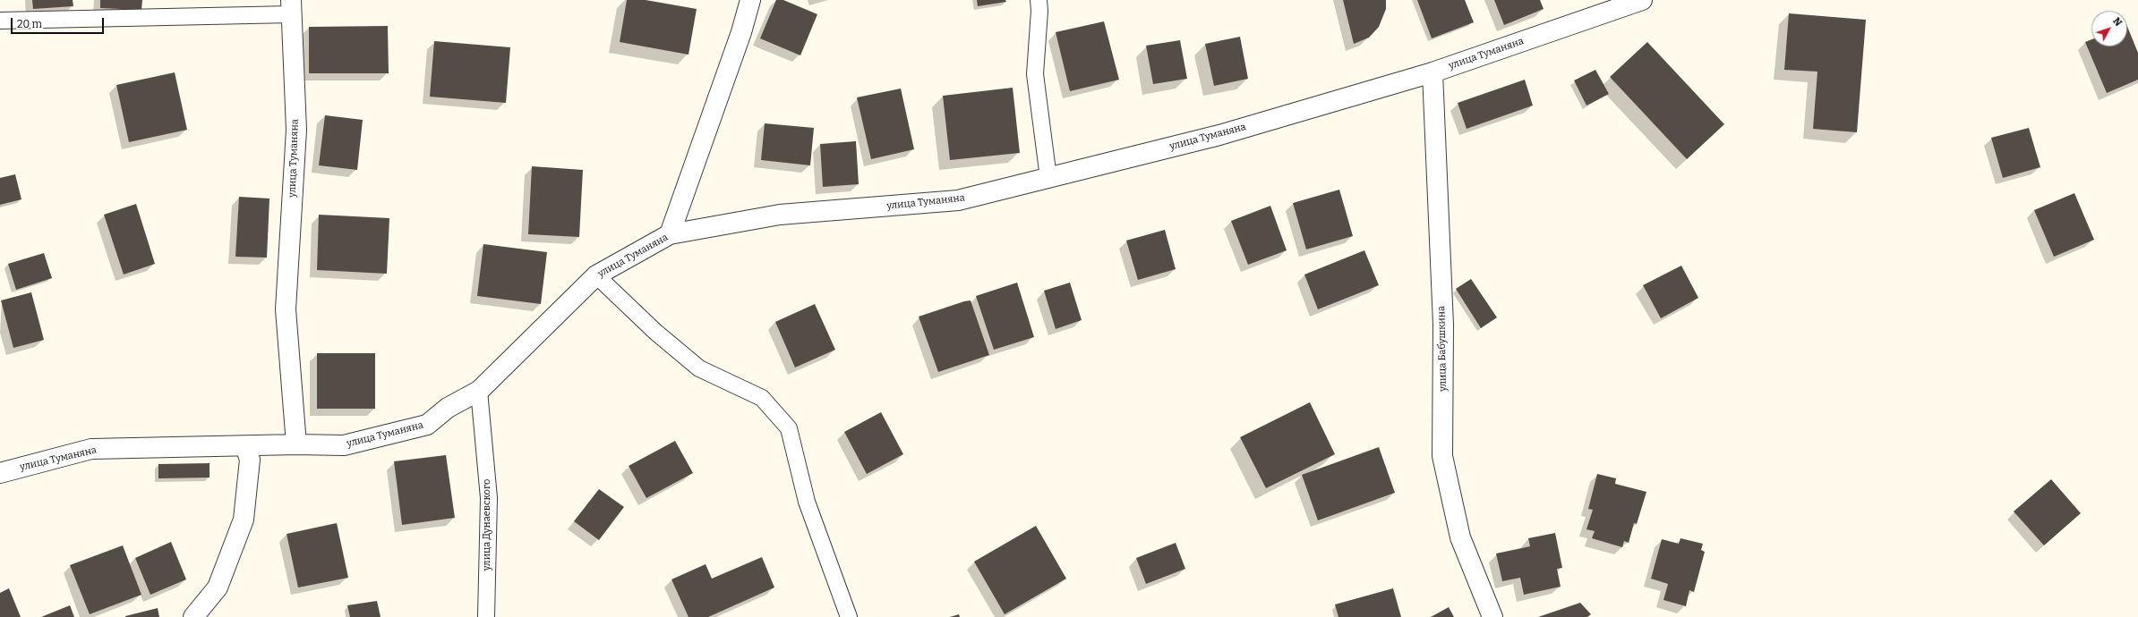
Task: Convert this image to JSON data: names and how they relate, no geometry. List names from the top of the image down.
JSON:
{
  "streets": {
    "street": ["улица Туманяна", "улица Бабушкина"],
    "lane": ["улица Дунаевского"]
  },
  "crossings": [
    ["улица Туманяна", "улица Бабушкина"],
    ["улица Туманяна", "улица Дунаевского"]
  ],
  "scale_bar": "20 m",
  "north": "top right"
}
